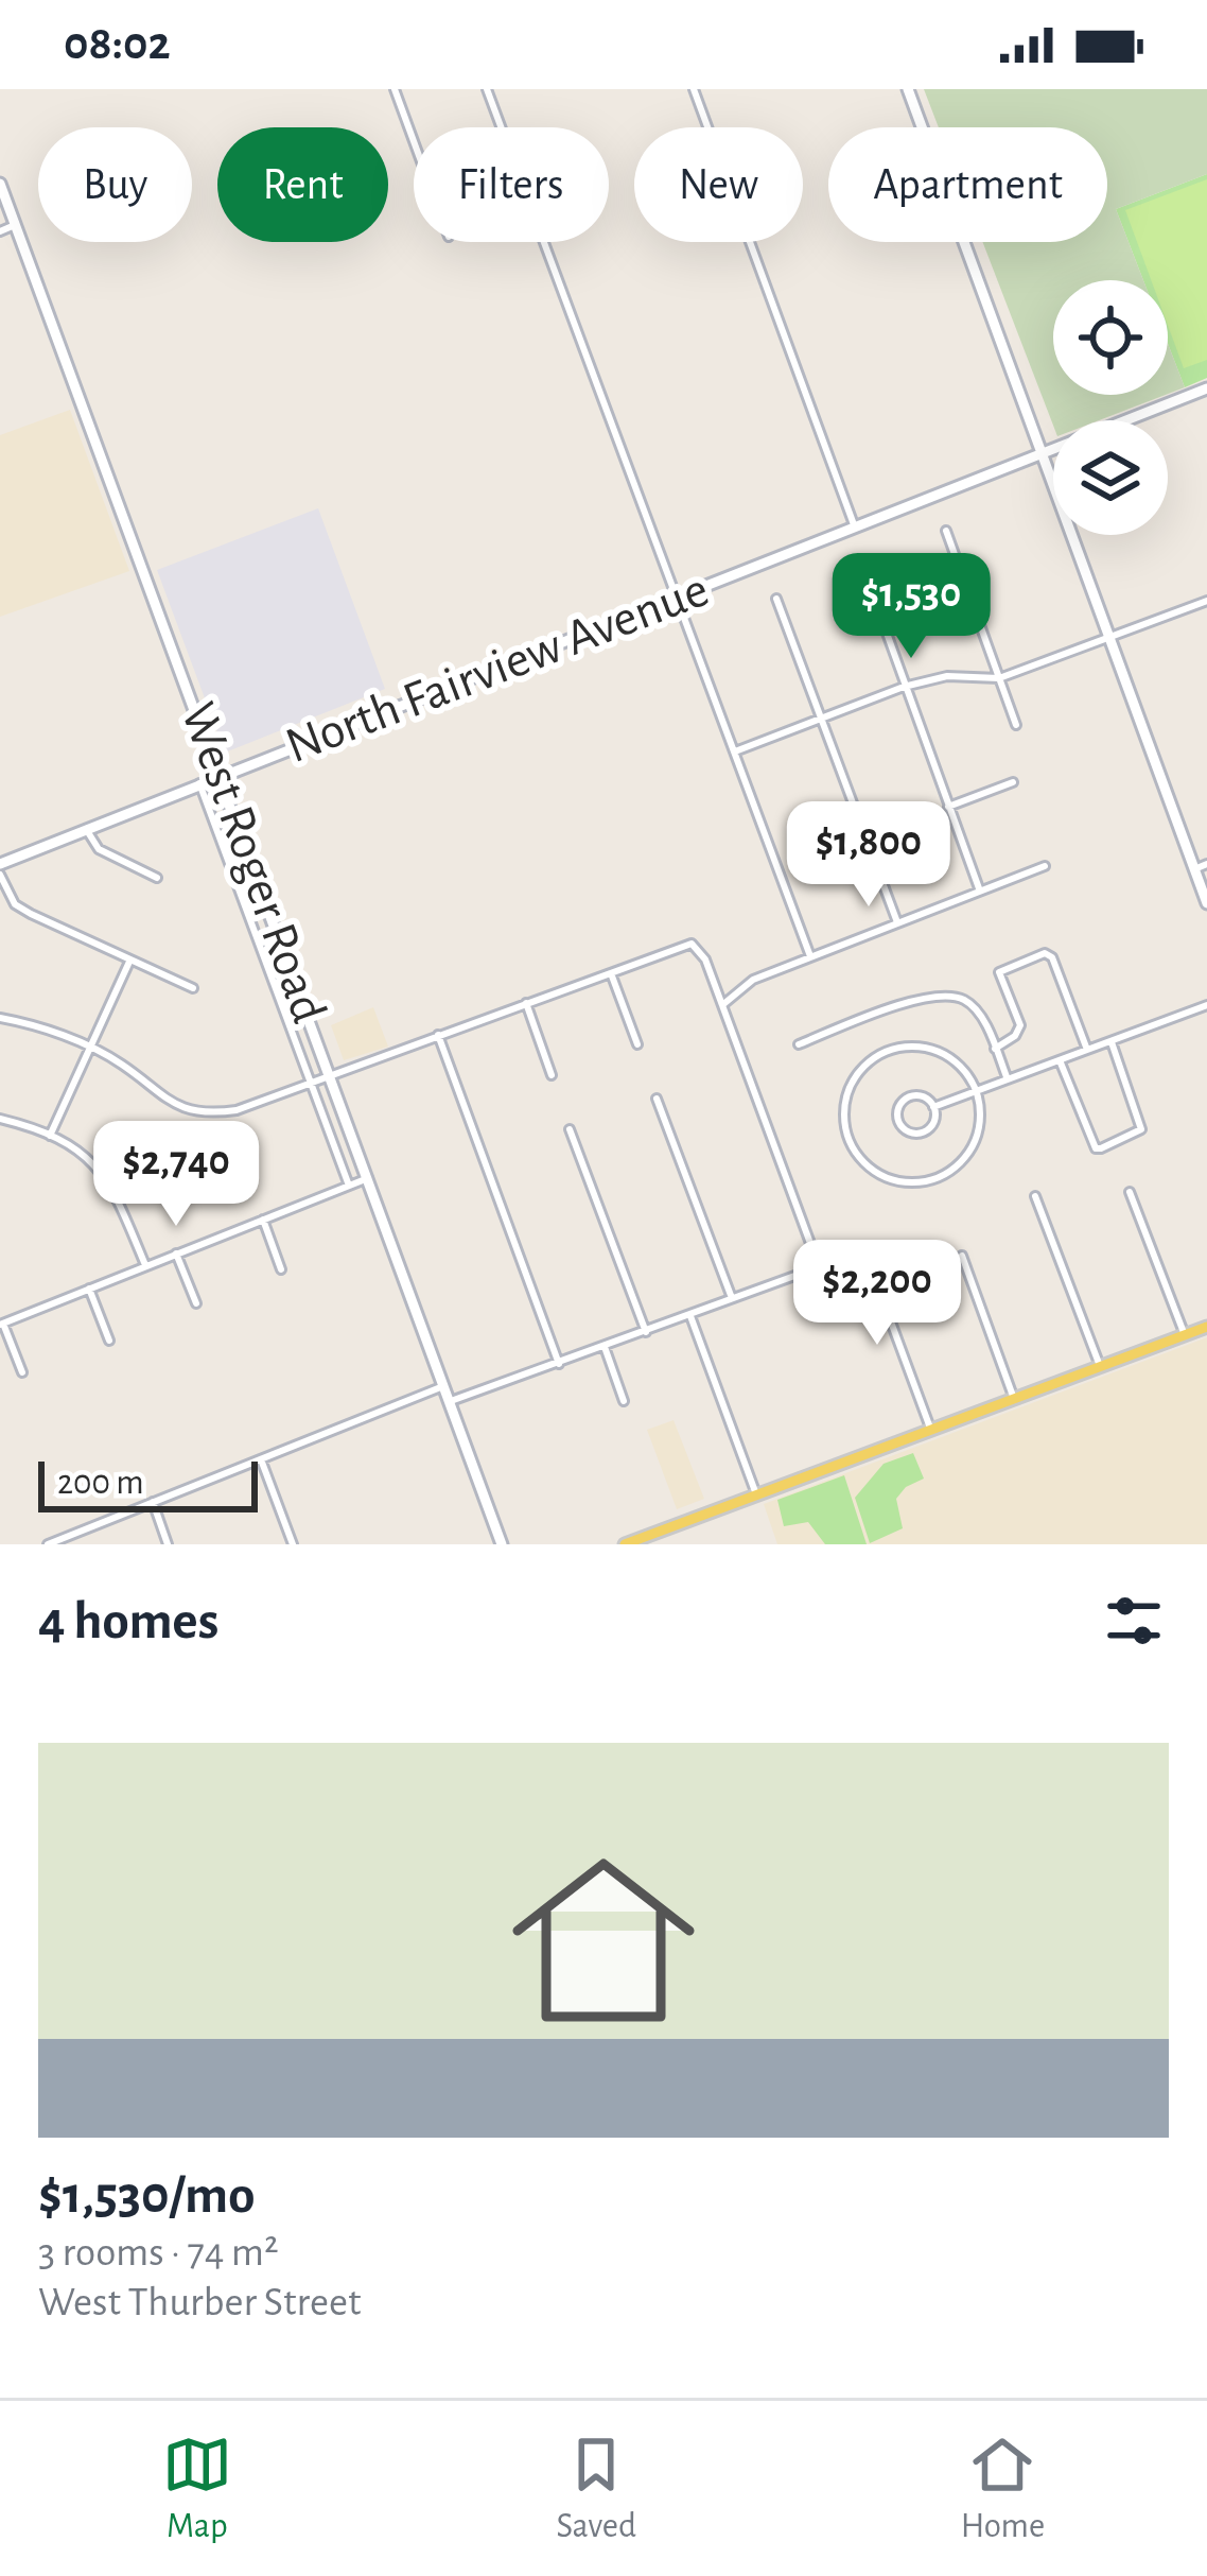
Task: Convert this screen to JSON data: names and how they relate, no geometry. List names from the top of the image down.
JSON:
{
  "streets": {
    "street": ["North Fairview Avenue", "West Roger Road"]
  },
  "crossings": [
    ["North Fairview Avenue", "West Roger Road"]
  ],
  "scale_bar": "200 m",
  "page": {
    "status": "08:02",
    "chip": [
      "Buy",
      "Rent",
      "Filters",
      "New",
      "Apartment"
    ],
    "price": [
      "$1,530",
      "$1,800",
      "$2,740",
      "$2,200"
    ],
    "scale": "200 m",
    "heading": "4 homes",
    "list": [
      {
        "name": "$1,530/mo",
        "note": "3 rooms · 74 m² · West Thurber Street"
      }
    ],
    "tabs": ["Map", "Saved", "Home"]
  }
}
